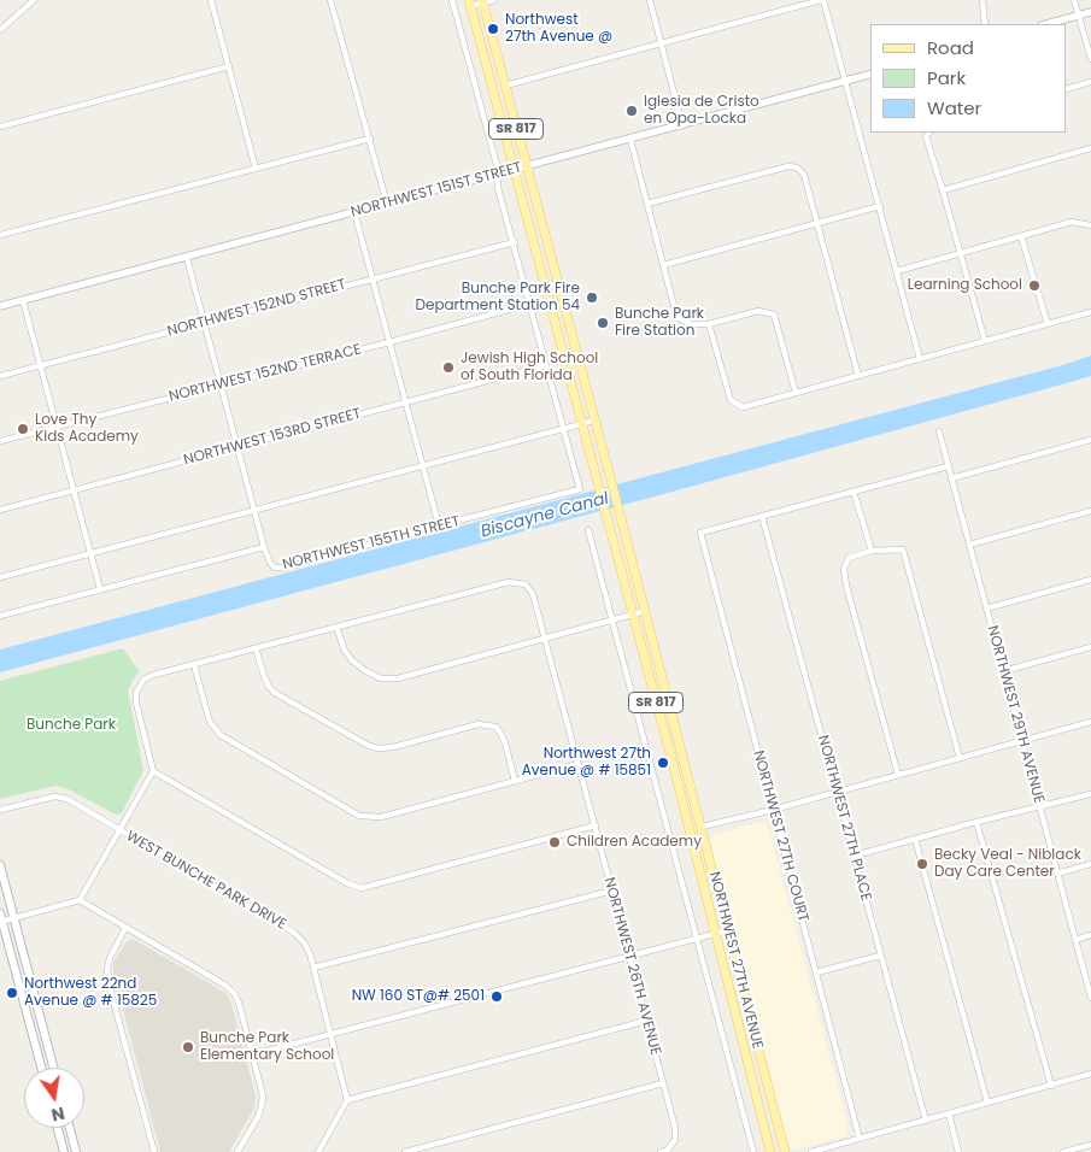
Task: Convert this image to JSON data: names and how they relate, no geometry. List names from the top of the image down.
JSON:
{
  "streets": {
    "main road": ["SR 817", "NORTHWEST 27TH AVENUE"],
    "street": [
      "NORTHWEST 151ST STREET",
      "NORTHWEST 152ND STREET",
      "NORTHWEST 152ND TERRACE",
      "NORTHWEST 153RD STREET",
      "NORTHWEST 155TH STREET",
      "NORTHWEST 29TH AVENUE",
      "NORTHWEST 27TH PLACE",
      "NORTHWEST 27TH COURT",
      "WEST BUNCHE PARK DRIVE",
      "NORTHWEST 26TH AVENUE"
    ]
  },
  "crossings": [
    ["NORTHWEST 151ST STREET", "NORTHWEST 27TH AVENUE"],
    ["NORTHWEST 27TH PLACE", "NORTHWEST 27TH COURT"]
  ],
  "water": ["Biscayne Canal"],
  "parks": ["Bunche Park"],
  "places": [
    "Northwest 27th Avenue @",
    "Iglesia de Cristo en Opa-Locka",
    "Learning School",
    "Bunche Park Fire Department Station 54",
    "Bunche Park Fire Station",
    "Jewish High School of South Florida",
    "Love Thy Kids Academy",
    "Northwest 27th Avenue @ # 15851",
    "Children Academy",
    "Becky Veal - Niblack Day Care Center",
    "Northwest 22nd Avenue @ # 15825",
    "NW 160 ST@# 2501",
    "Bunche Park Elementary School"
  ],
  "legend": ["Road", "Park", "Water"],
  "north": "bottom"
}
